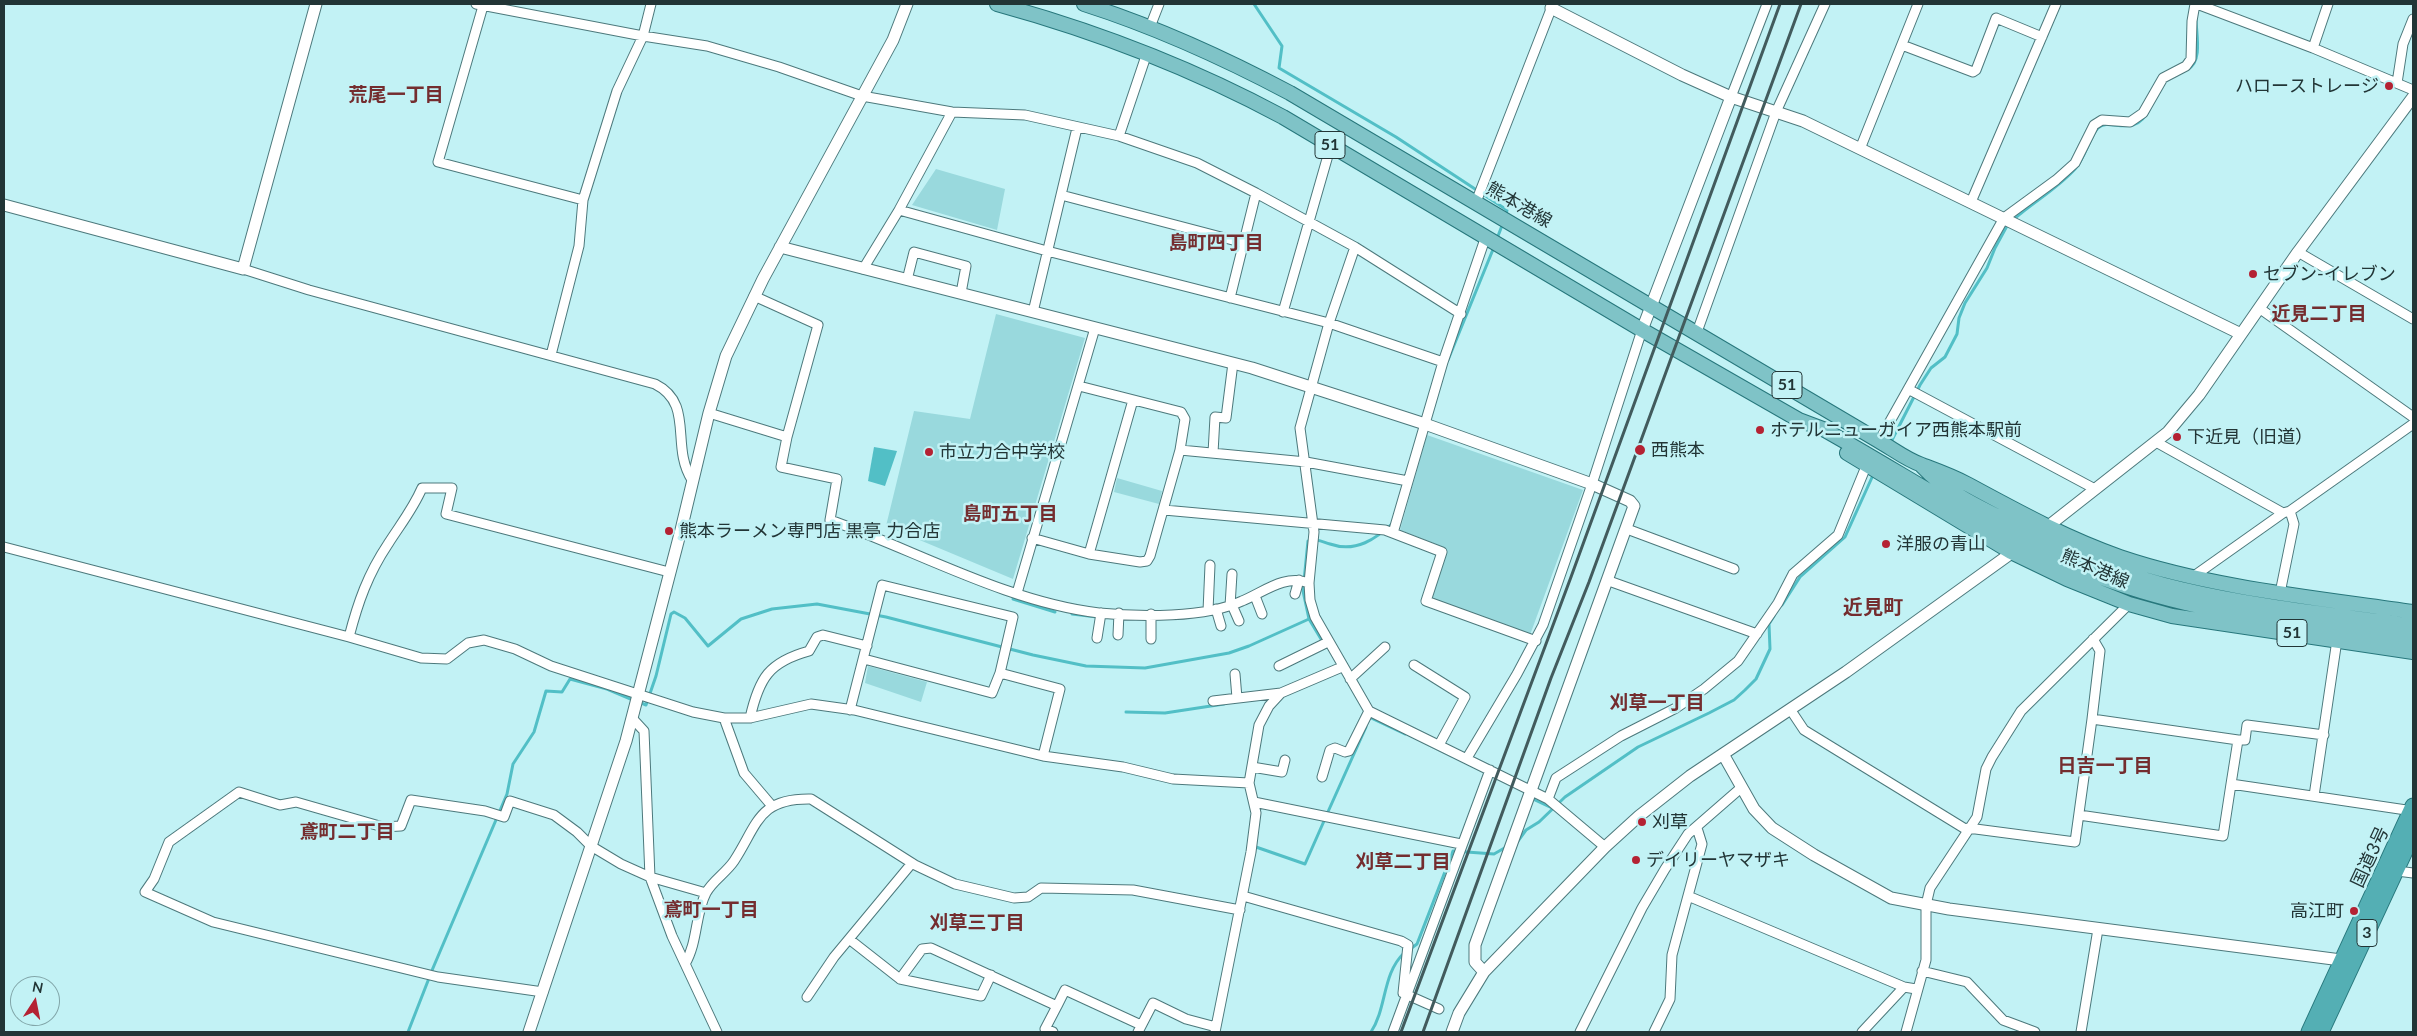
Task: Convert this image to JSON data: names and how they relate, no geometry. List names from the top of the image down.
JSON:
{
  "streets": {
    "highway": ["国道3号", "3"],
    "main road": ["51", "熊本港線"]
  },
  "districts": [
    "荒尾一丁目",
    "島町四丁目",
    "近見二丁目",
    "島町五丁目",
    "近見町",
    "刈草一丁目",
    "日吉一丁目",
    "鳶町二丁目",
    "刈草二丁目",
    "鳶町一丁目",
    "刈草三丁目"
  ],
  "places": [
    "ハローストレージ",
    "セブン-イレブン",
    "ホテルニューガイア西熊本駅前",
    "下近見（旧道）",
    "西熊本",
    "市立力合中学校",
    "熊本ラーメン専門店 黒亭 力合店",
    "洋服の青山",
    "刈草",
    "デイリーヤマザキ",
    "高江町"
  ],
  "north": "top"
}
